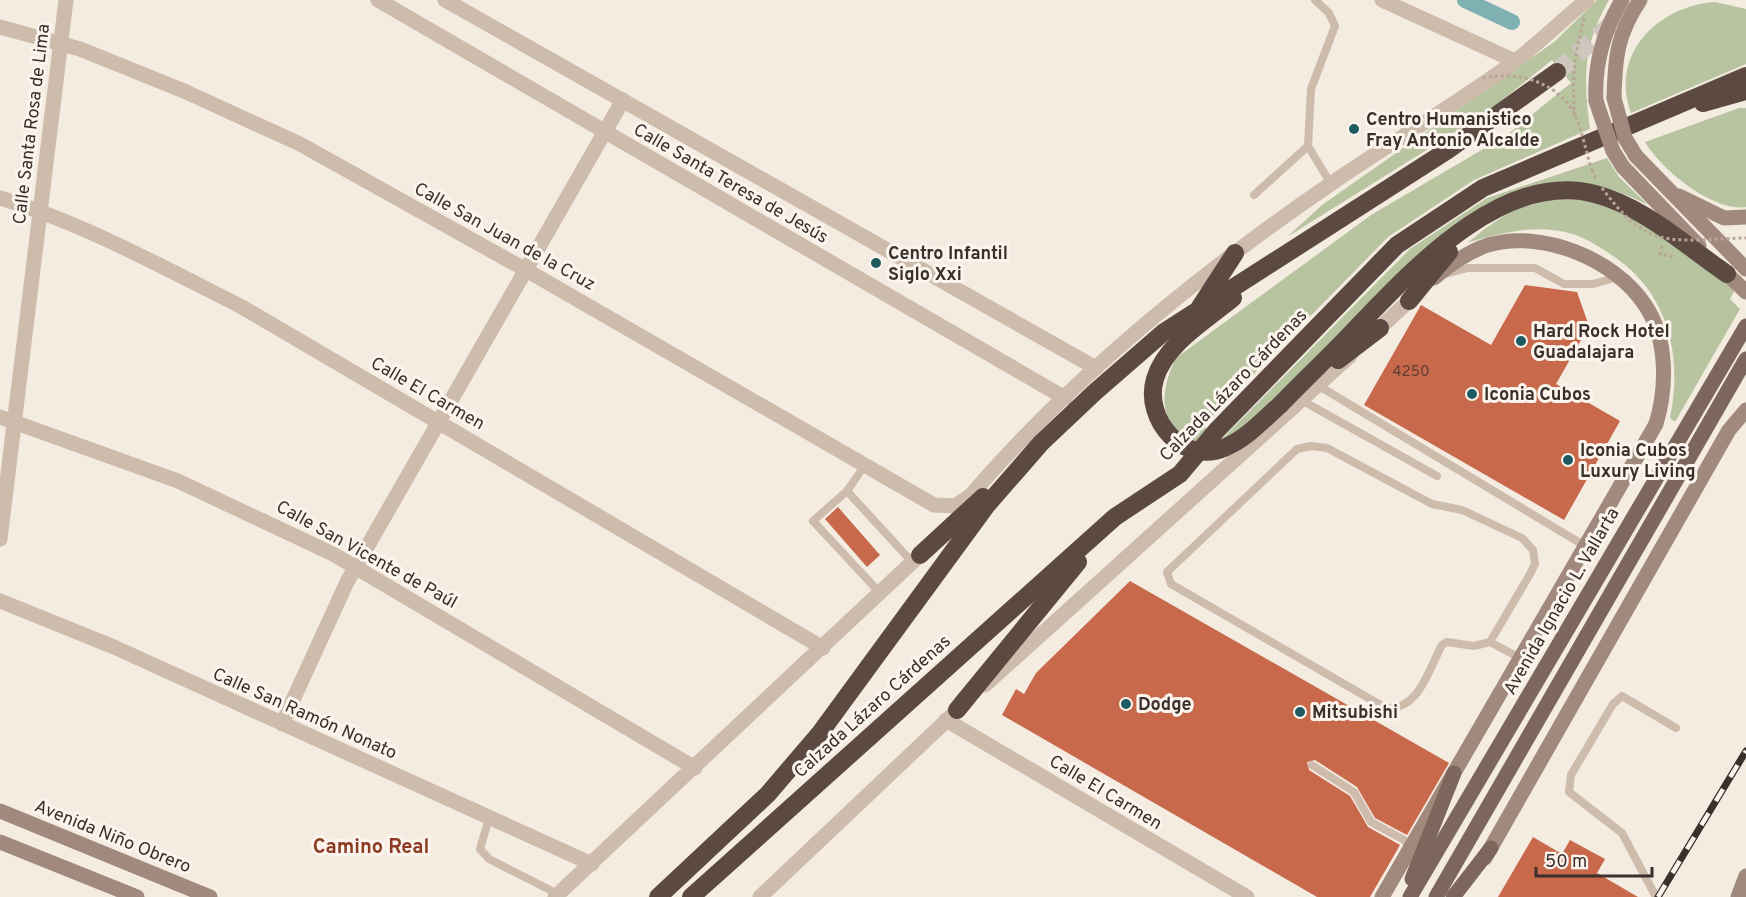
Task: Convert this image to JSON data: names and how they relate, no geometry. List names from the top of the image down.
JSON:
{
  "streets": {
    "highway": ["Calzada Lázaro Cárdenas"],
    "main road": ["Avenida Ignacio L. Vallarta", "Avenida Niño Obrero"],
    "street": [
      "Calle Santa Rosa de Lima",
      "Calle Santa Teresa de Jesús",
      "Calle San Juan de la Cruz",
      "Calle El Carmen",
      "Calle San Vicente de Paúl",
      "Calle San Ramón Nonato"
    ]
  },
  "crossings": [
    ["Calle Santa Rosa de Lima", "Calle San Juan de la Cruz"],
    ["Calle Santa Rosa de Lima", "Calle El Carmen"],
    ["Calle Santa Rosa de Lima", "Calle San Vicente de Paúl"]
  ],
  "districts": ["Camino Real"],
  "places": [
    "Centro Humanistico Fray Antonio Alcalde",
    "Centro Infantil Siglo Xxi",
    "Hard Rock Hotel Guadalajara",
    "Iconia Cubos",
    "Iconia Cubos Luxury Living",
    "Dodge",
    "Mitsubishi"
  ],
  "house_numbers": ["4250"],
  "scale_bar": "50 m"
}
